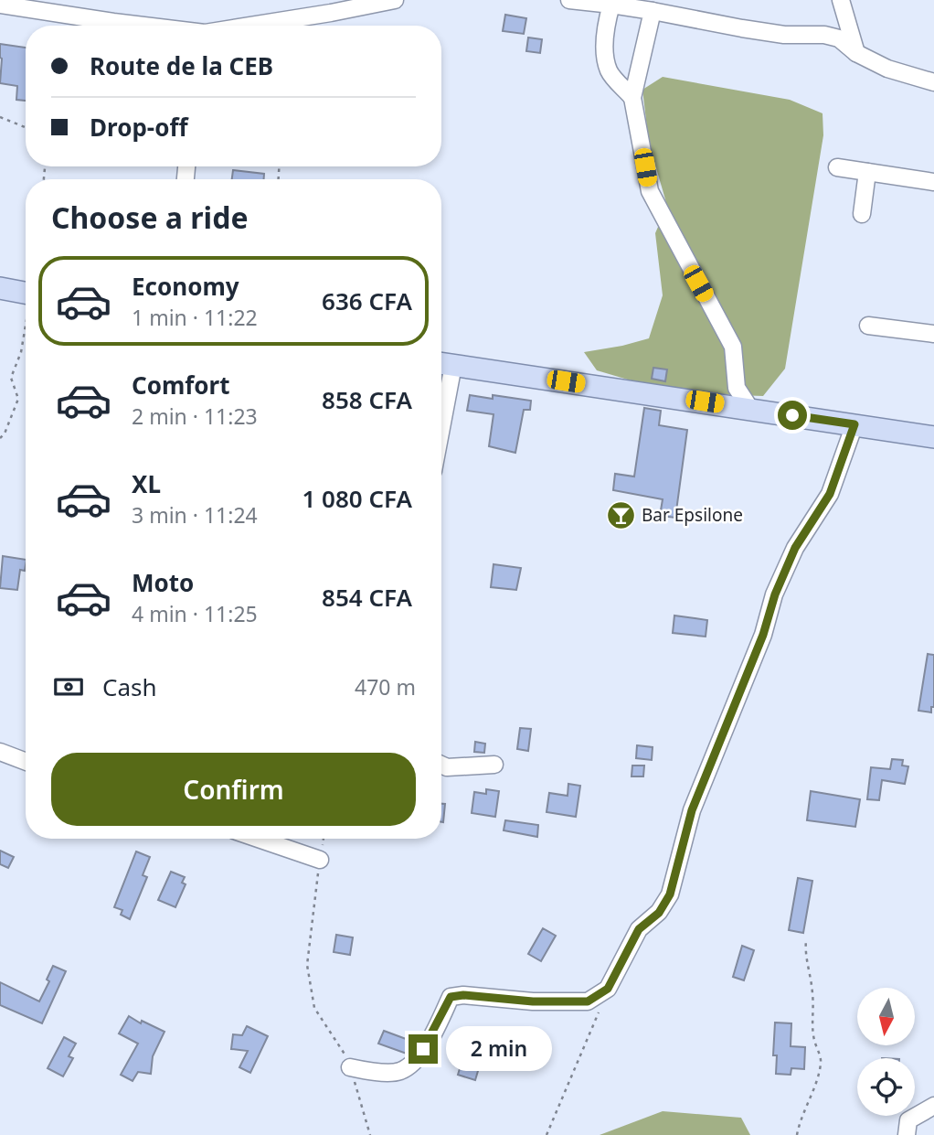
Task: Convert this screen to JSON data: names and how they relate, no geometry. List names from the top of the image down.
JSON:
{
  "places": {
    "bar": ["Bar Epsilone"]
  },
  "north": "bottom",
  "page": {
    "banner": ["Route de la CEB", "Drop-off"],
    "heading": "Choose a ride",
    "list": [
      {
        "name": "Economy",
        "note": "1 min · 11:22",
        "value": "636 CFA"
      },
      {
        "name": "Comfort",
        "note": "2 min · 11:23",
        "value": "858 CFA"
      },
      {
        "name": "XL",
        "note": "3 min · 11:24",
        "value": "1 080 CFA"
      },
      {
        "name": "Moto",
        "note": "4 min · 11:25",
        "value": "854 CFA"
      }
    ],
    "pay": ["Cash", "470 m"],
    "buttons": "Confirm",
    "bubble": "2 min"
  }
}
